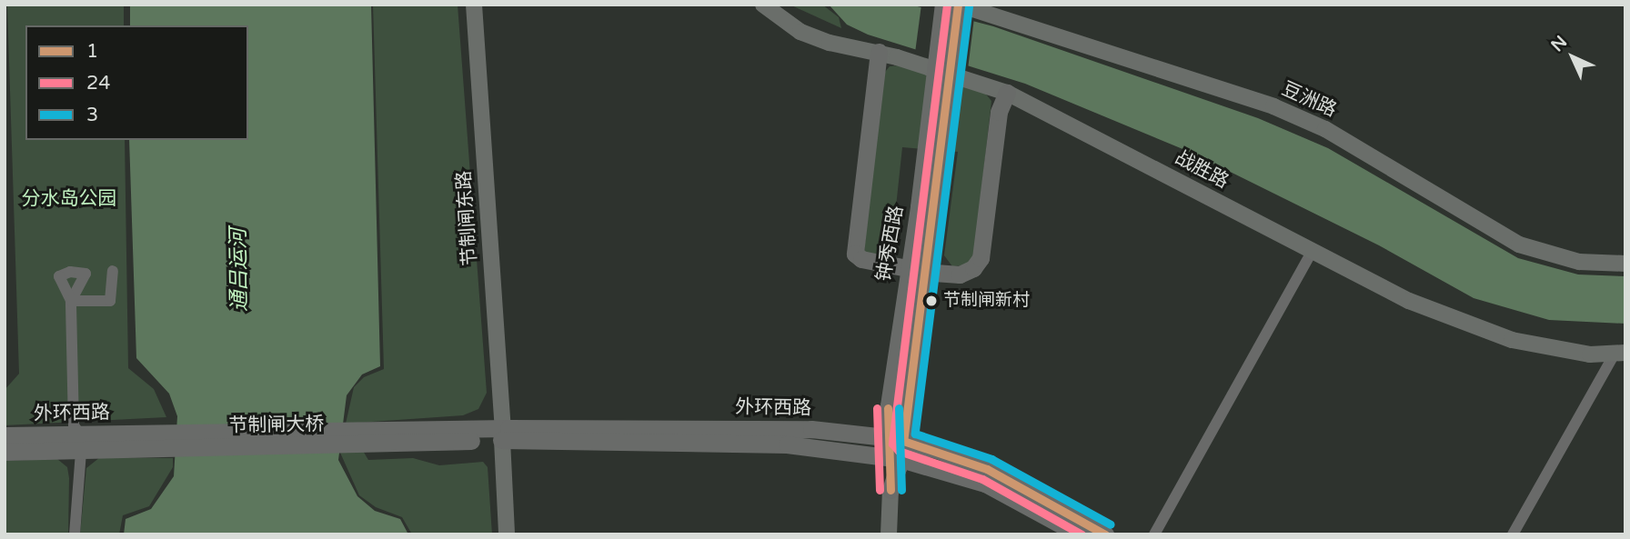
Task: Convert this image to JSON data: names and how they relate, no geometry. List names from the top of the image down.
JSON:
{
  "streets": {
    "main road": ["钟秀西路", "外环西路", "节制闸大桥"],
    "street": ["豆洲路", "战胜路", "节制闸东路"]
  },
  "crossings": [
    ["豆洲路", "钟秀西路"],
    ["节制闸东路", "外环西路"],
    ["钟秀西路", "外环西路"],
    ["外环西路", "节制闸大桥"]
  ],
  "water": ["通吕运河"],
  "parks": ["分水岛公园"],
  "places": ["节制闸新村"],
  "lines": ["transit line 1", "transit line 24", "transit line 3"],
  "legend": ["1", "24", "3"],
  "north": "top left"
}
